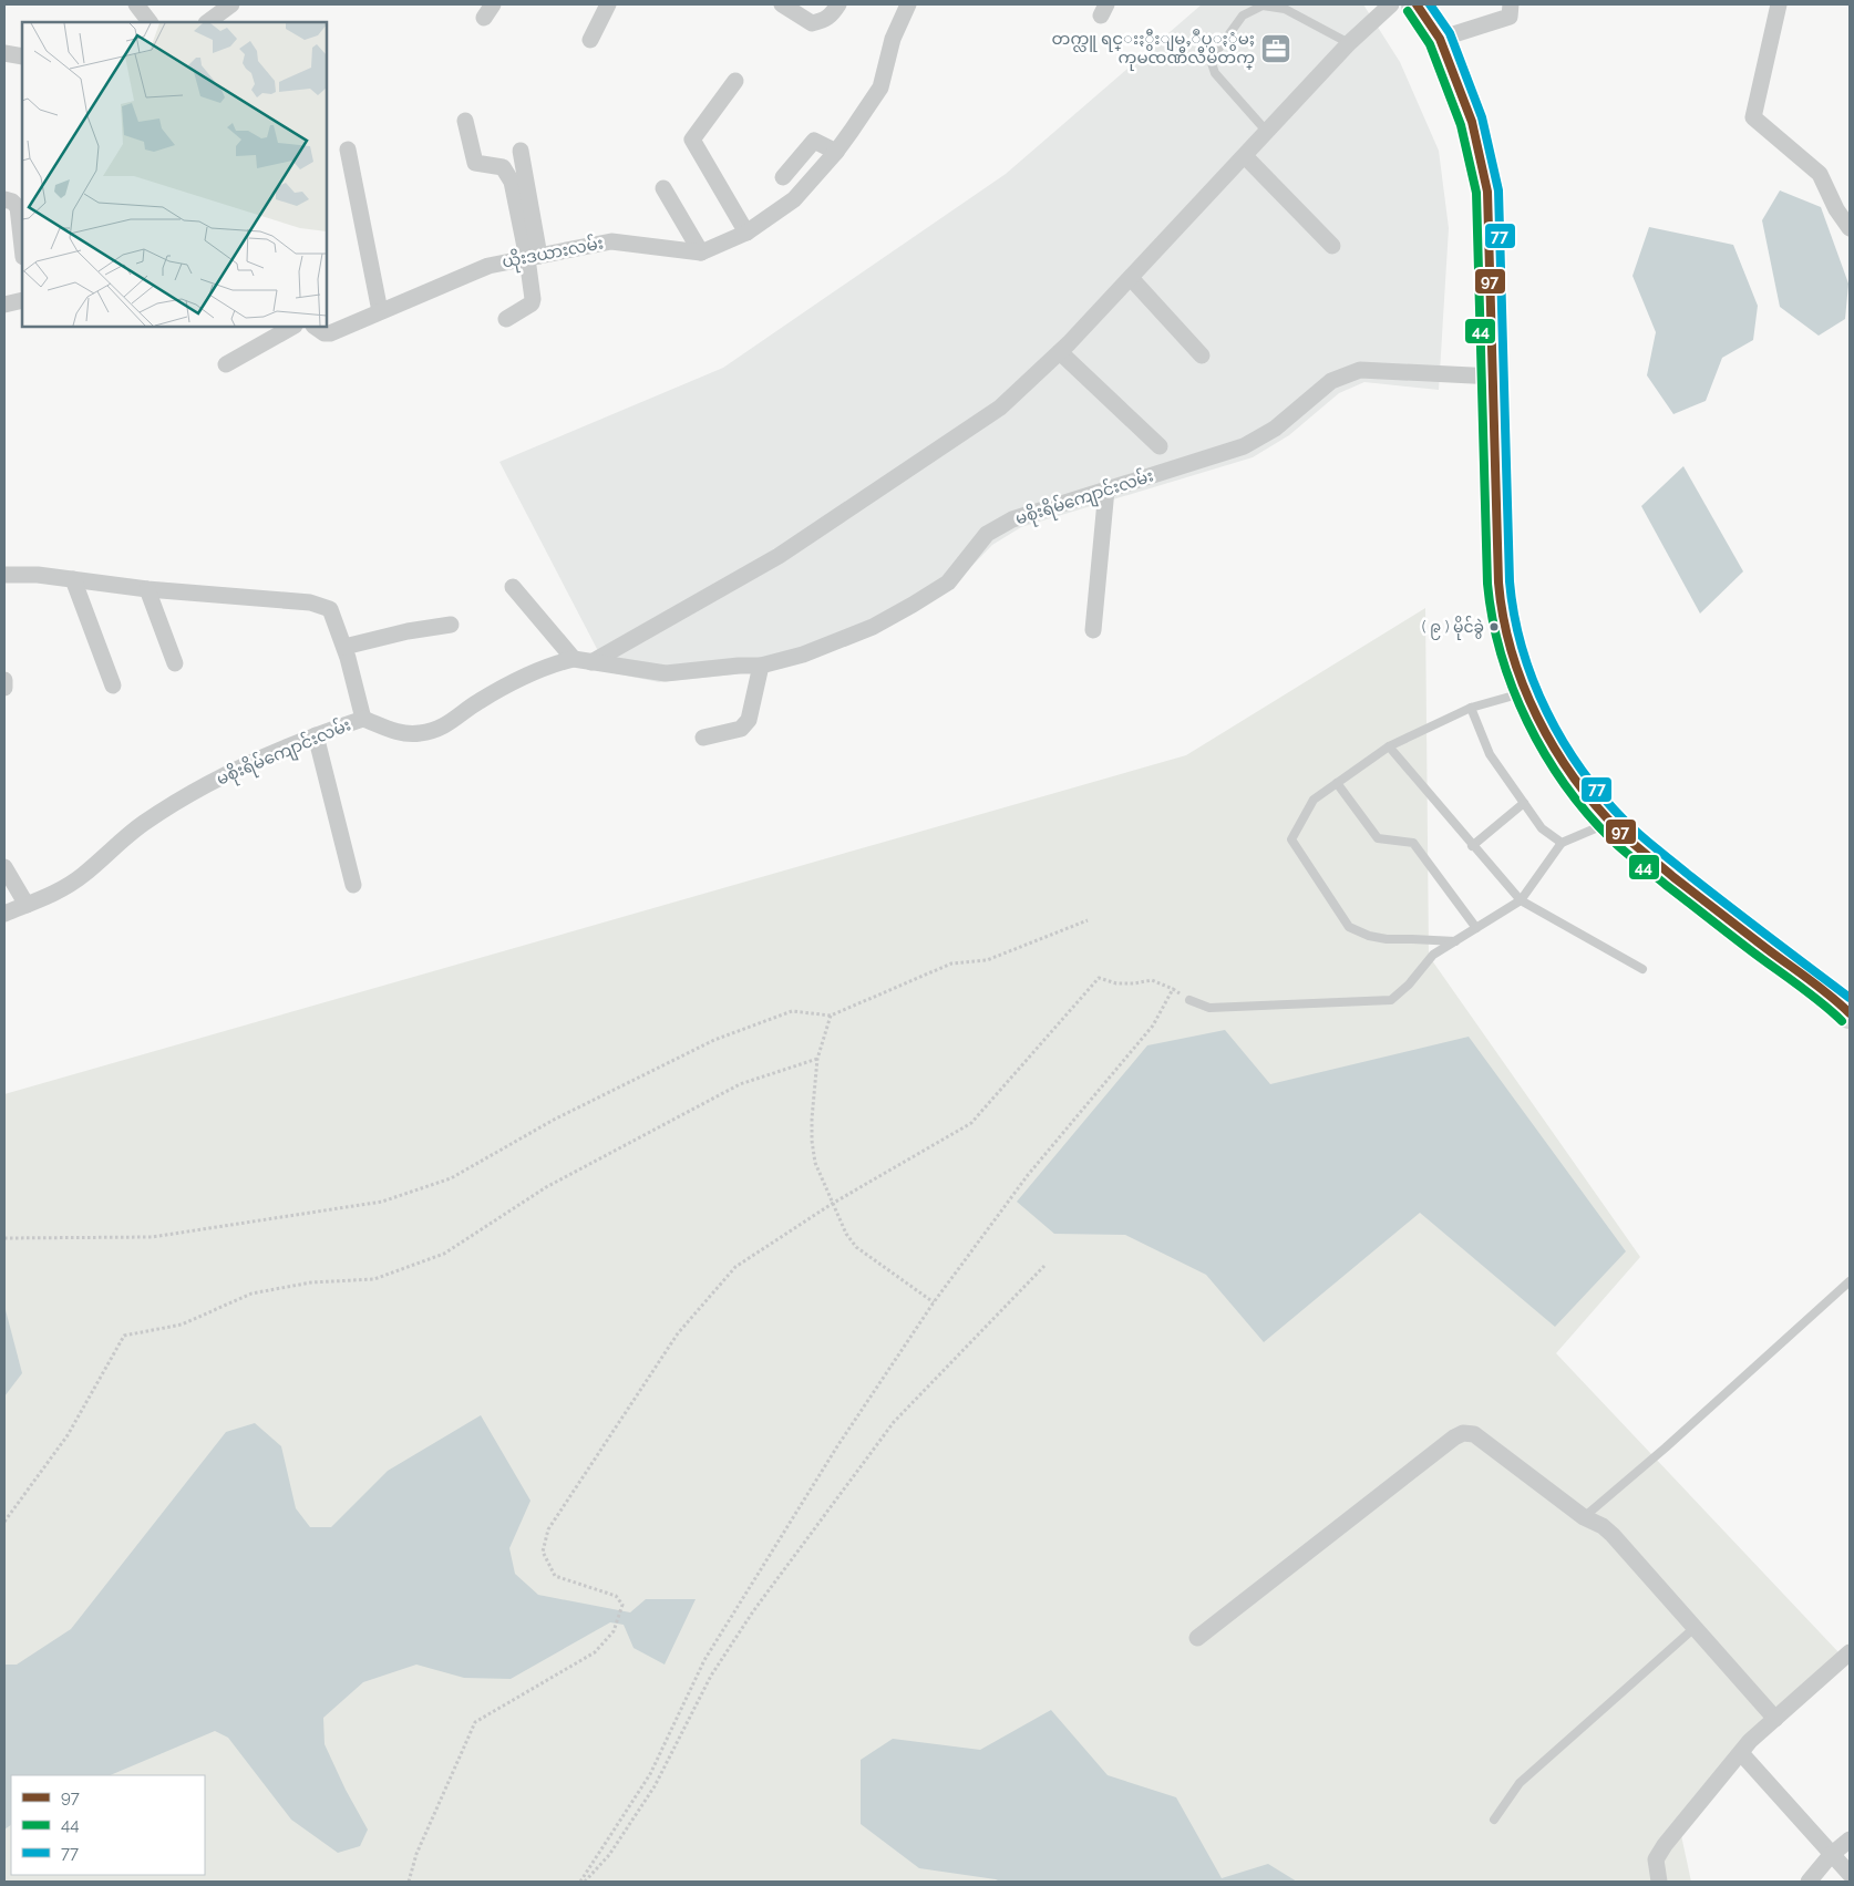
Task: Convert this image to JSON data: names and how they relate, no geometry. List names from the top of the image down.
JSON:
{
  "streets": {
    "street": ["ယိုးဒယားလမ်း", "မစိုးရိမ်ကျောင်းလမ်း"]
  },
  "places": {
    "office": ["တက္လူ ရင္းႏွီးျမႇဳပ္ႏွံမႈ ကုမၸဏီလီမိတက္"],
    "other": ["( ၉ ) မိုင်ခွဲ"]
  },
  "lines": ["transit line 97", "transit line 77", "transit line 44"],
  "legend": ["97", "44", "77"]
}
